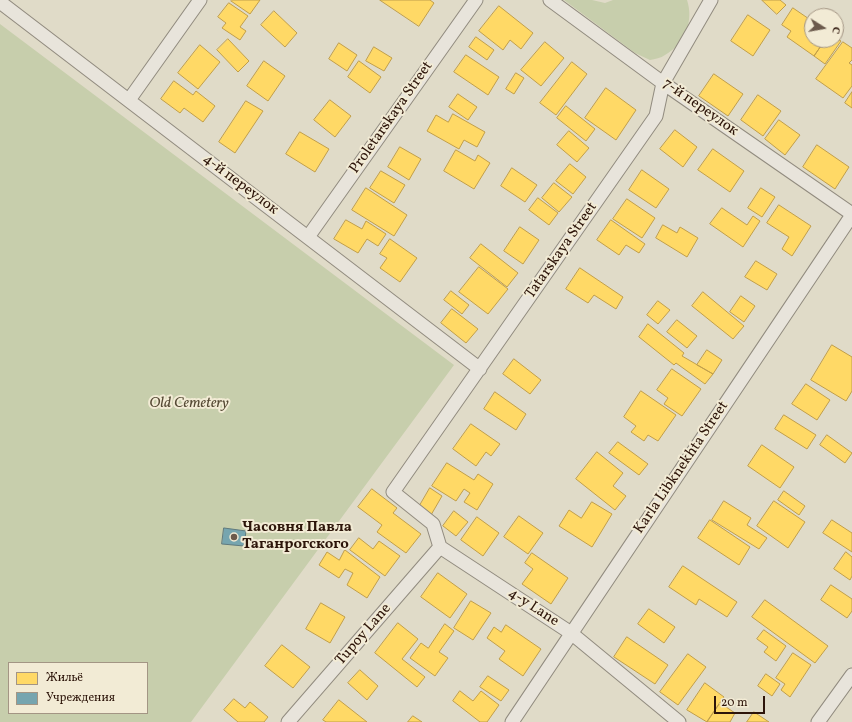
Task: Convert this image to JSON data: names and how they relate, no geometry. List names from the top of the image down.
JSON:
{
  "streets": {
    "street": [
      "7-й переулок",
      "Proletarskaya Street",
      "4-й переулок",
      "Tatarskaya Street",
      "Karla Libknekhta Street",
      "4-y Lane",
      "Tupoy Lane"
    ]
  },
  "crossings": [
    ["7-й переулок", "Tatarskaya Street"],
    ["7-й переулок", "Karla Libknekhta Street"],
    ["Proletarskaya Street", "4-й переулок"],
    ["4-й переулок", "Tatarskaya Street"],
    ["Tatarskaya Street", "4-y Lane"],
    ["Tatarskaya Street", "Tupoy Lane"],
    ["Karla Libknekhta Street", "4-y Lane"],
    ["4-y Lane", "Tupoy Lane"]
  ],
  "parks": ["Old Cemetery"],
  "places": ["Часовня Павла Таганрогского"],
  "legend": ["Жильё", "Учреждения"],
  "scale_bar": "20 m",
  "north": "right"
}
